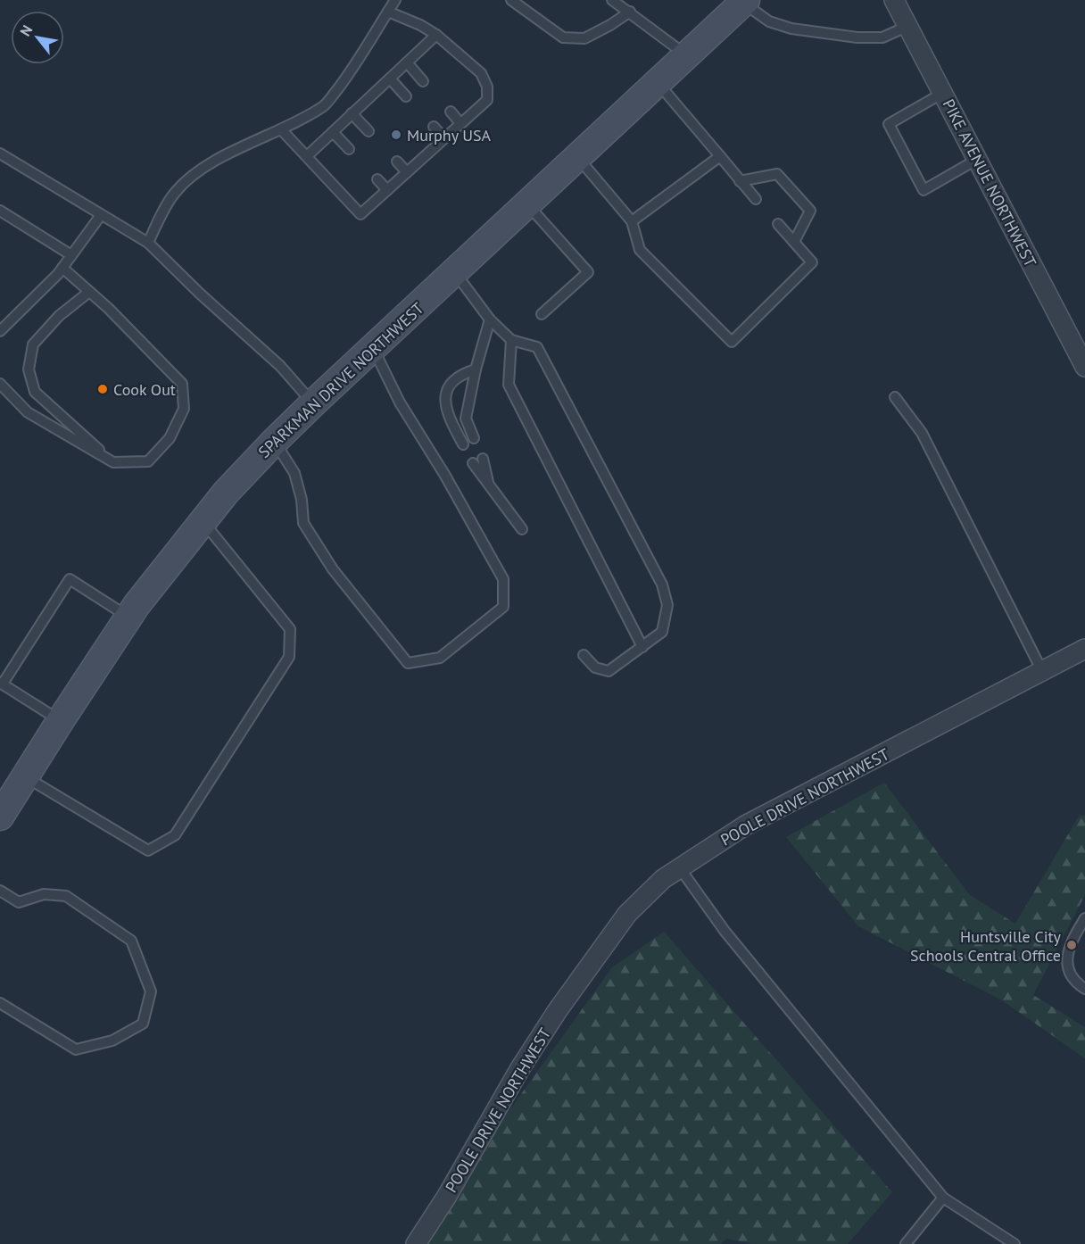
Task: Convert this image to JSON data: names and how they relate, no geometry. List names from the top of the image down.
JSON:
{
  "streets": {
    "main road": ["SPARKMAN DRIVE NORTHWEST"],
    "street": ["PIKE AVENUE NORTHWEST", "POOLE DRIVE NORTHWEST"]
  },
  "places": ["Murphy USA", "Cook Out", "Huntsville City Schools Central Office"],
  "north": "top left"
}
